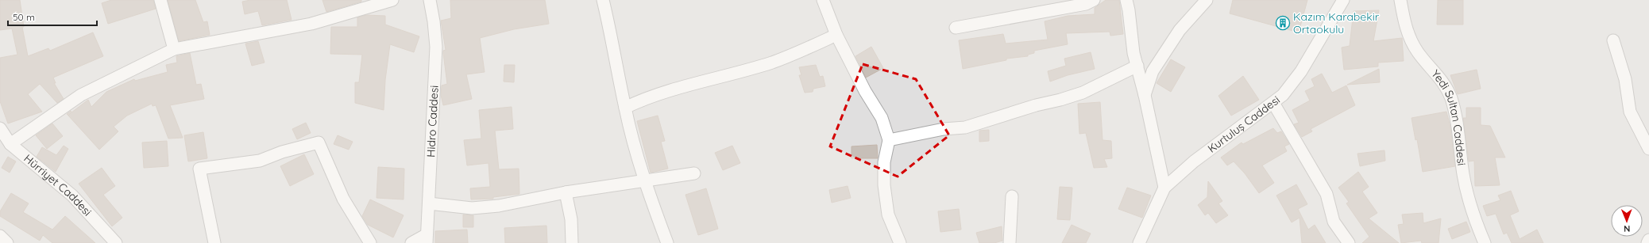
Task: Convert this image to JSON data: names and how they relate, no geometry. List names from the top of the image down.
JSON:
{
  "streets": {
    "street": [
      "Yedi Sultan Caddesi",
      "Hidro Caddesi",
      "Kurtuluş Caddesi",
      "Hürriyet Caddesi"
    ]
  },
  "places": {
    "building": ["Kazım Karabekir Ortaokulu"]
  },
  "scale_bar": "50 m",
  "north": "bottom"
}
